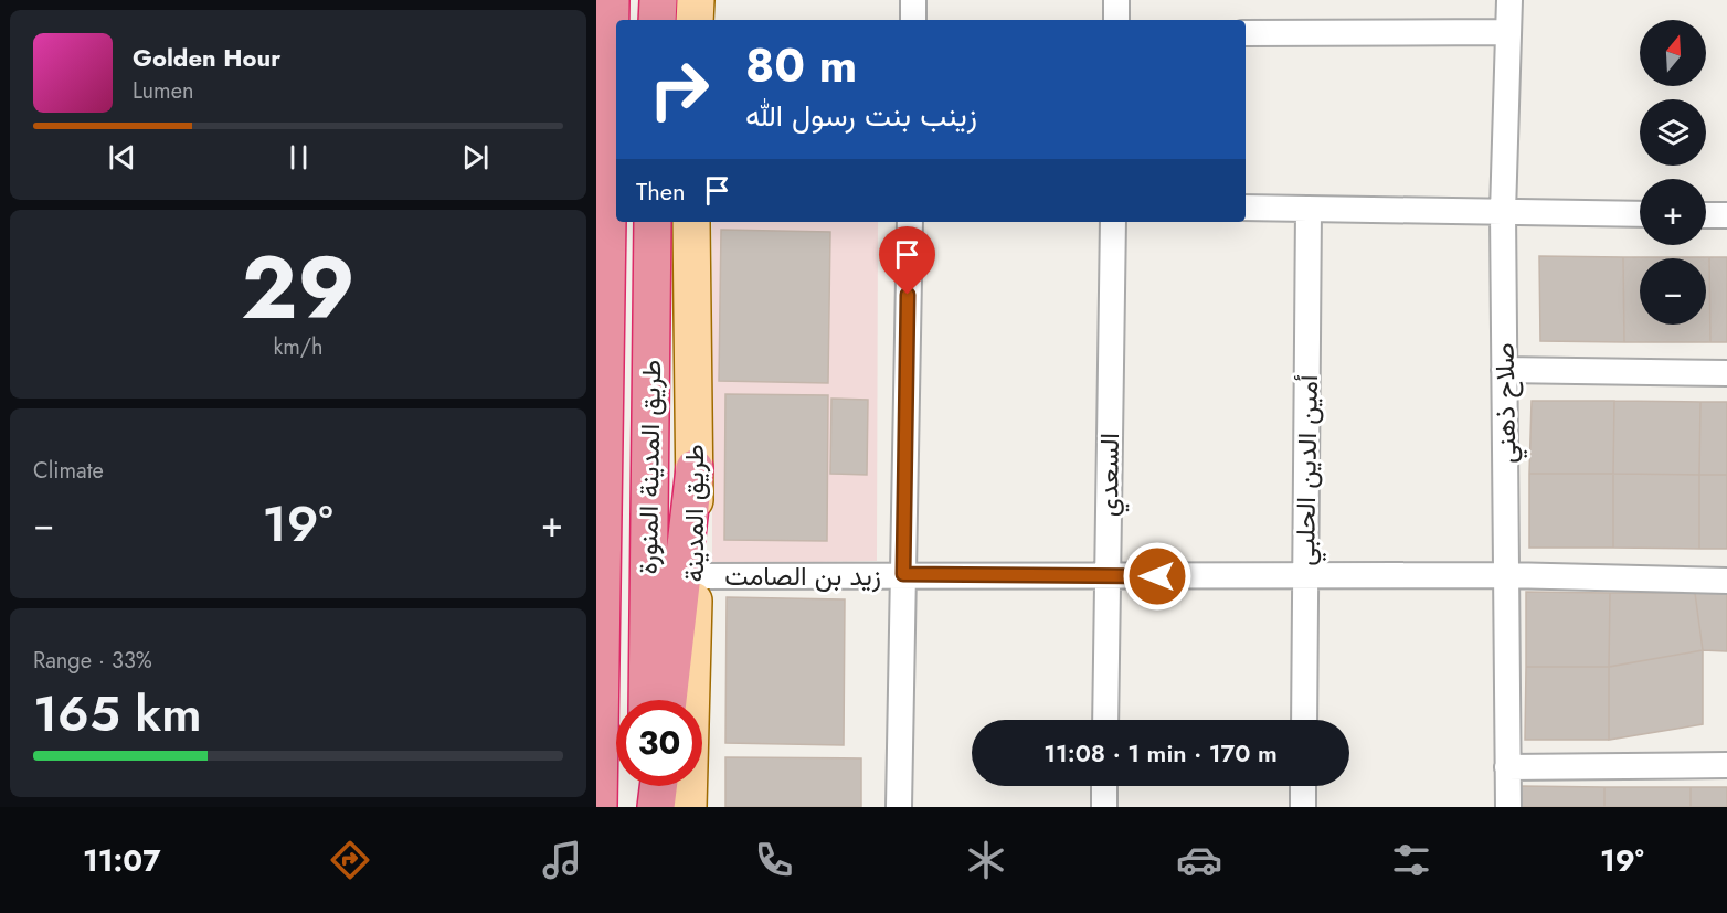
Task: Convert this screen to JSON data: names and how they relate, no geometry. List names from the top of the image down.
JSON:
{
  "streets": {
    "highway": ["طريق المدينة المنورة"],
    "main road": ["طريق المدينة"],
    "street": [
      "صلاح ذهني",
      "أمين الدين الحلبي",
      "السعدي",
      "زيد بن الصامت"
    ]
  },
  "crossings": [
    ["صلاح ذهني", "زيد بن الصامت"],
    ["أمين الدين الحلبي", "زيد بن الصامت"],
    ["السعدي", "زيد بن الصامت"],
    ["طريق المدينة", "زيد بن الصامت"]
  ],
  "north": "top",
  "page": {
    "map_buttons": ["+", "−"],
    "turn": ["80 m", "زينب بنت رسول الله"],
    "song": ["Golden Hour", "Lumen"],
    "then": "Then",
    "tile": [
      ["29", "km/h"],
      "Climate",
      ["Range · 33%", "165 km"]
    ],
    "heat": ["−", "19°", "+"],
    "limit": "30",
    "trip": "11:08 · 1 min · 170 m",
    "tabs": ["11:07", "19°"]
  }
}
